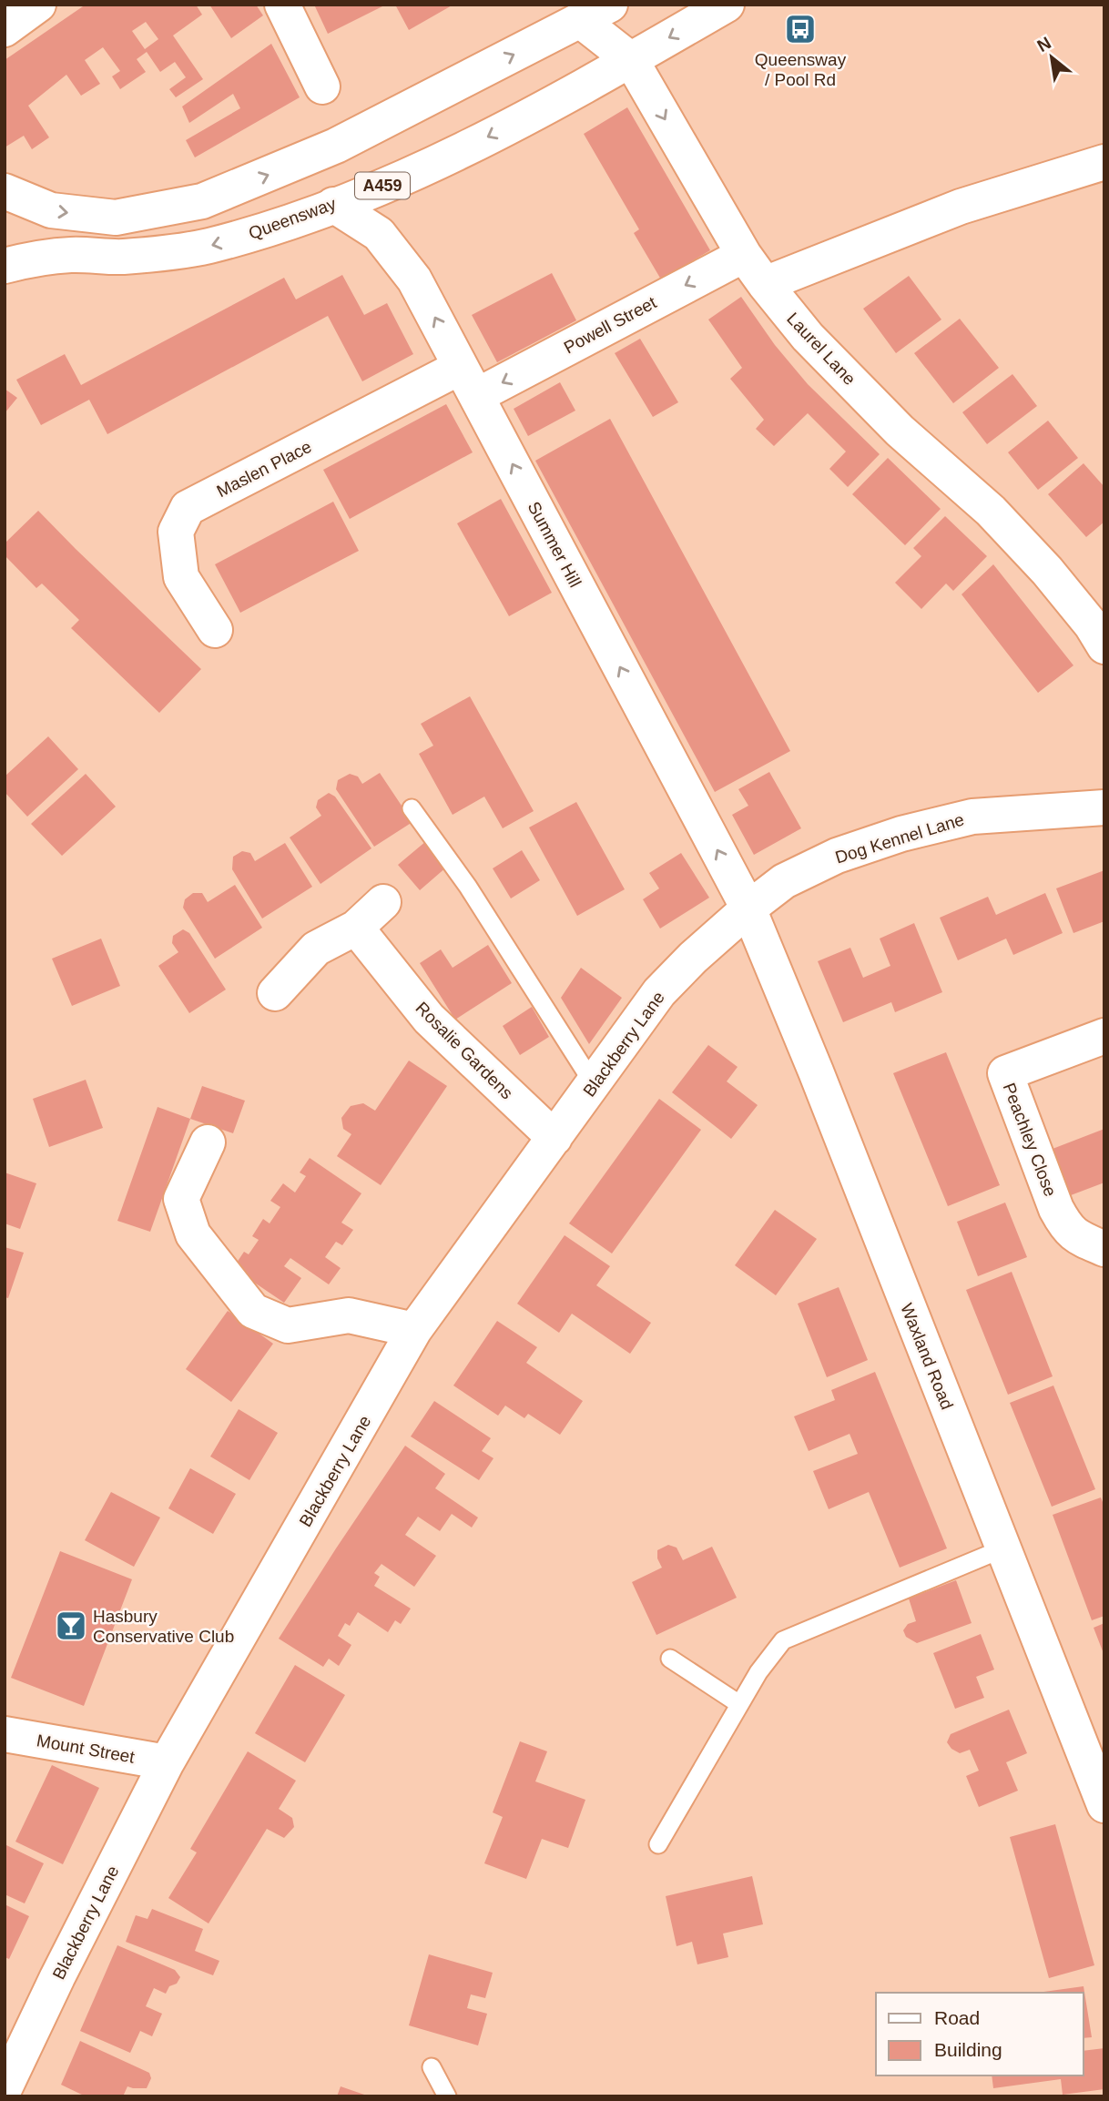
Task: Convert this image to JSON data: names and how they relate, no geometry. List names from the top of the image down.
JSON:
{
  "streets": {
    "street": [
      "A459",
      "Queensway",
      "Powell Street",
      "Laurel Lane",
      "Maslen Place",
      "Summer Hill",
      "Dog Kennel Lane",
      "Blackberry Lane",
      "Rosalie Gardens",
      "Peachley Close",
      "Waxland Road",
      "Mount Street"
    ]
  },
  "crossings": [
    ["Queensway", "Laurel Lane"],
    ["Queensway", "Summer Hill"],
    ["Powell Street", "Laurel Lane"],
    ["Powell Street", "Maslen Place"],
    ["Powell Street", "Summer Hill"],
    ["Maslen Place", "Summer Hill"],
    ["Summer Hill", "Dog Kennel Lane"],
    ["Summer Hill", "Blackberry Lane"],
    ["Summer Hill", "Waxland Road"],
    ["Dog Kennel Lane", "Blackberry Lane"],
    ["Dog Kennel Lane", "Waxland Road"],
    ["Blackberry Lane", "Rosalie Gardens"],
    ["Blackberry Lane", "Waxland Road"],
    ["Blackberry Lane", "Mount Street"]
  ],
  "one_way": ["Summer Hill"],
  "places": {
    "bus stop": ["Queensway / Pool Rd"],
    "bar": ["Hasbury Conservative Club"]
  },
  "legend": ["Road", "Building"],
  "north": "top left"
}
